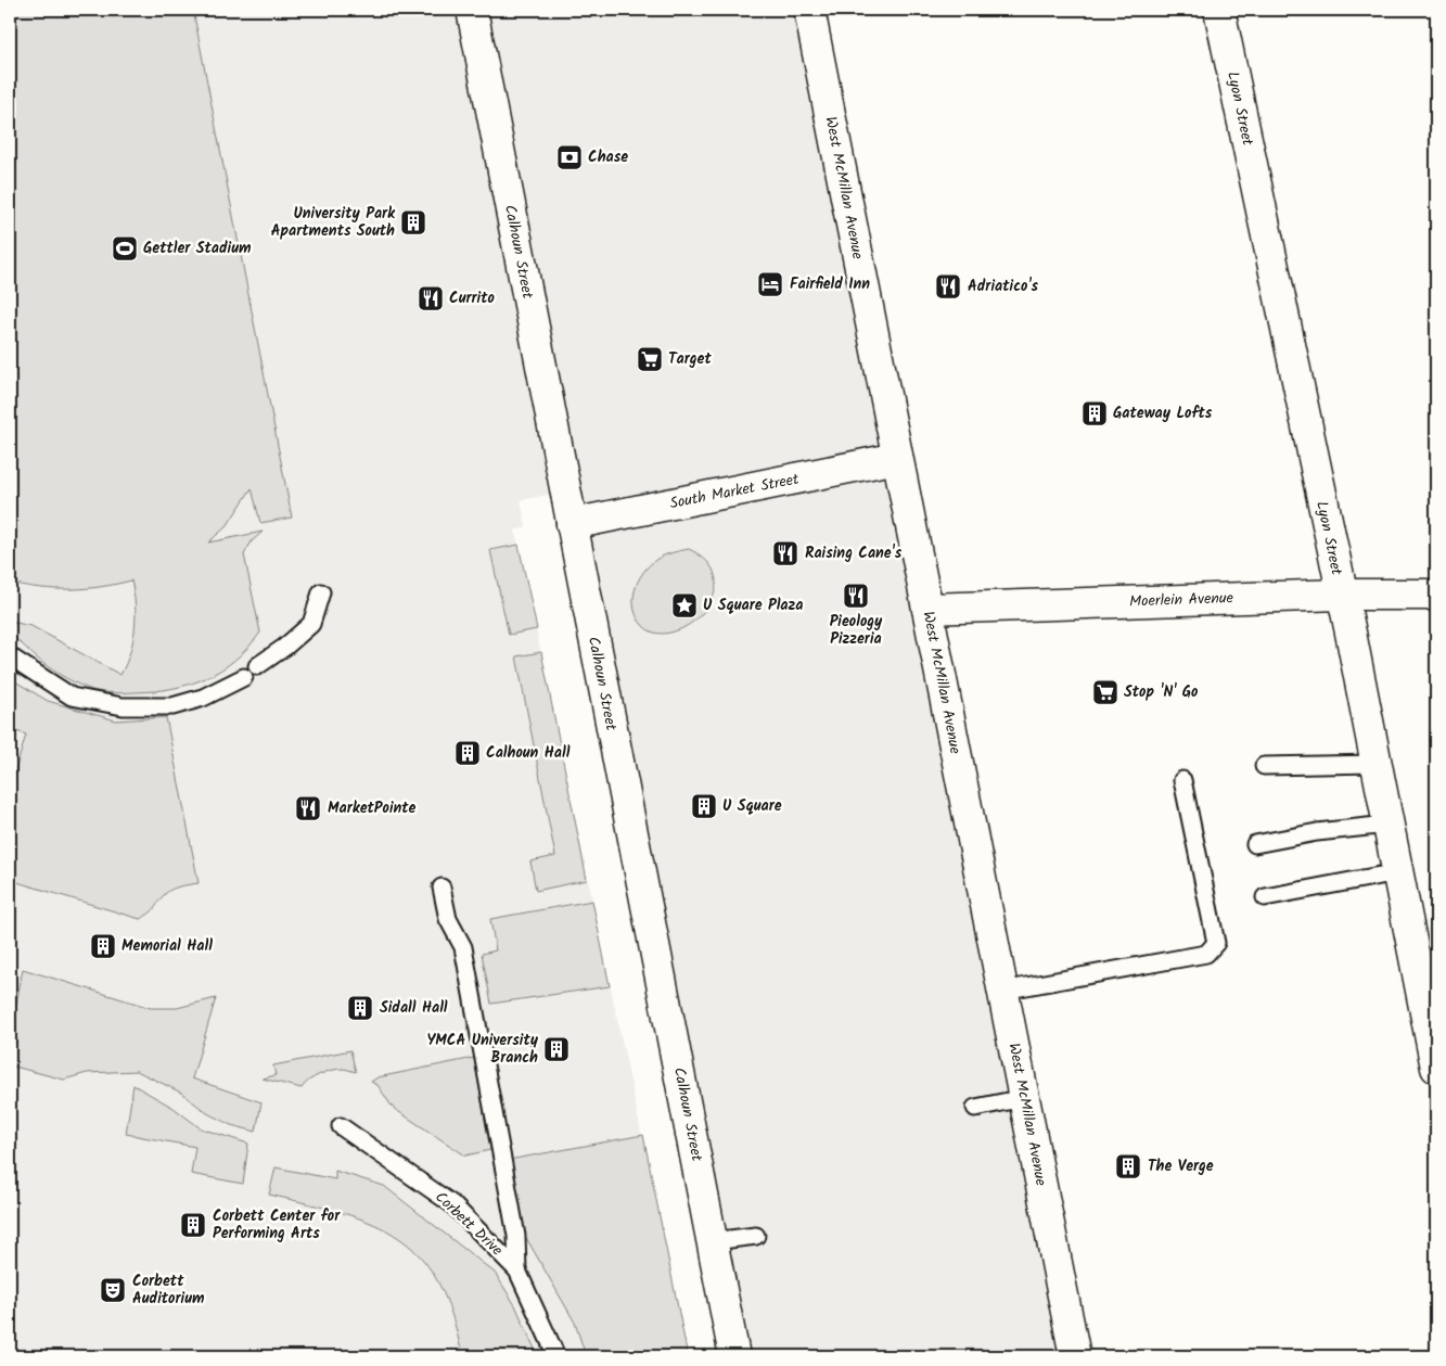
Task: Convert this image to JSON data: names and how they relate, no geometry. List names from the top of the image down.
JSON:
{
  "streets": {
    "main road": [
      "Lyon Street",
      "West McMillan Avenue",
      "Calhoun Street",
      "South Market Street",
      "Moerlein Avenue"
    ],
    "lane": ["Corbett Drive"]
  },
  "crossings": [
    ["Lyon Street", "Moerlein Avenue"],
    ["West McMillan Avenue", "South Market Street"],
    ["West McMillan Avenue", "Moerlein Avenue"],
    ["Calhoun Street", "South Market Street"]
  ],
  "places": {
    "bank": ["Chase"],
    "building": [
      "University Park Apartments South",
      "Gateway Lofts",
      "Calhoun Hall",
      "U Square",
      "Memorial Hall",
      "Sidall Hall",
      "YMCA University Branch",
      "The Verge",
      "Corbett Center for Performing Arts"
    ],
    "sports": ["Gettler Stadium"],
    "hotel": ["Fairfield Inn"],
    "restaurant": [
      "Adriatico's",
      "Currito",
      "Raising Cane's",
      "Pieology Pizzeria",
      "MarketPointe"
    ],
    "supermarket": ["Target", "Stop 'N' Go"],
    "place": ["U Square Plaza"],
    "theatre": ["Corbett Auditorium"]
  }
}
